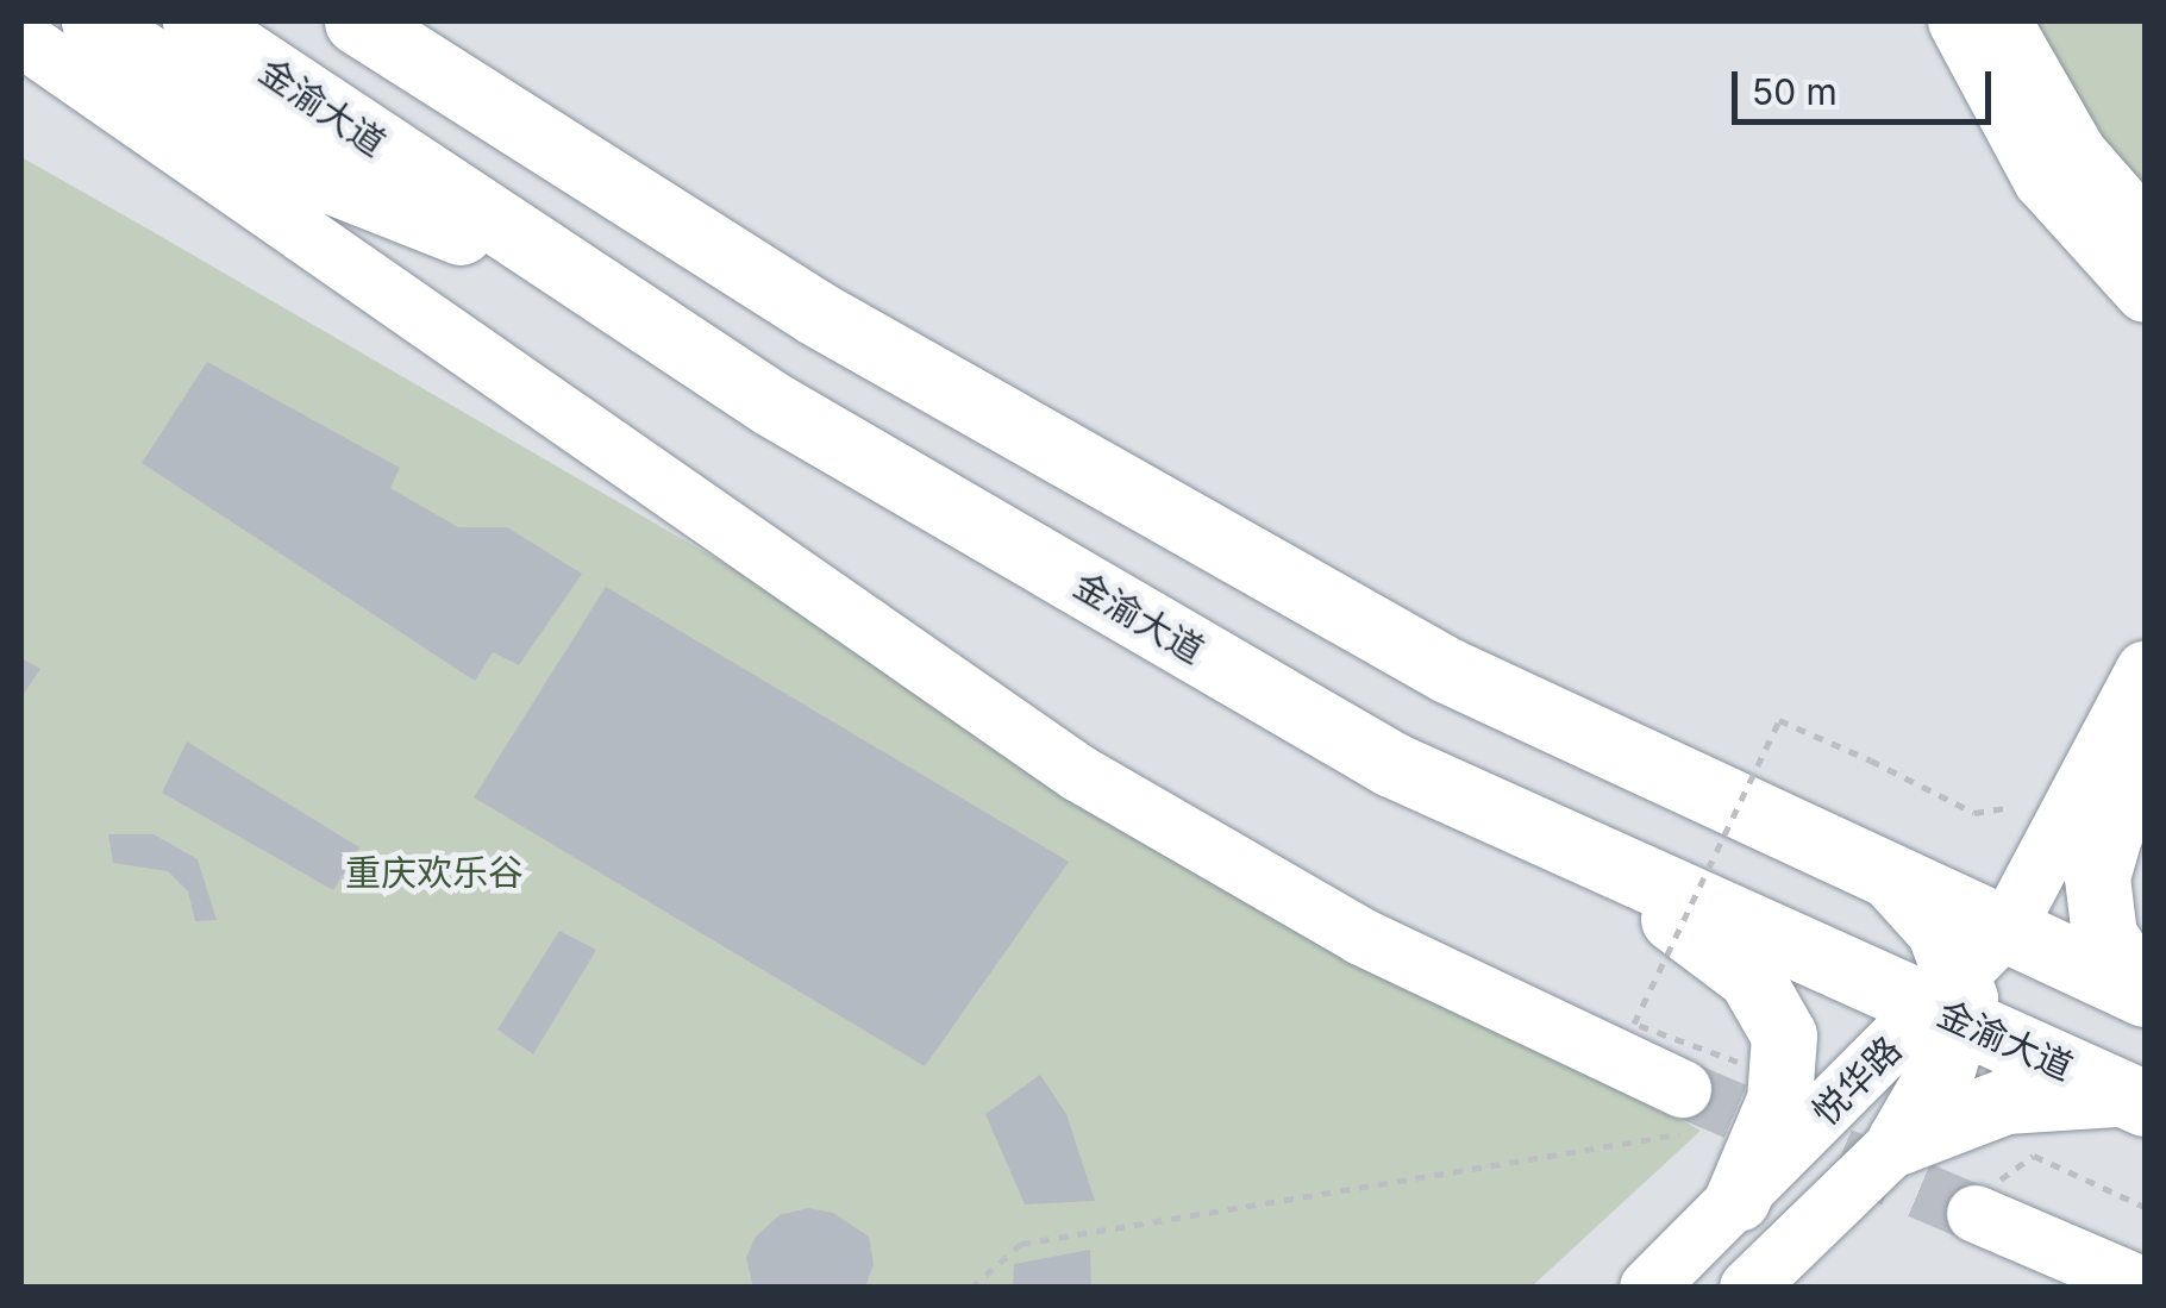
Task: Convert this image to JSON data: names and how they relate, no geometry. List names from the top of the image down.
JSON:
{
  "streets": {
    "highway": ["金渝大道"],
    "street": ["悦华路"]
  },
  "crossings": [
    ["金渝大道", "悦华路"]
  ],
  "parks": ["重庆欢乐谷"],
  "scale_bar": "50 m"
}
